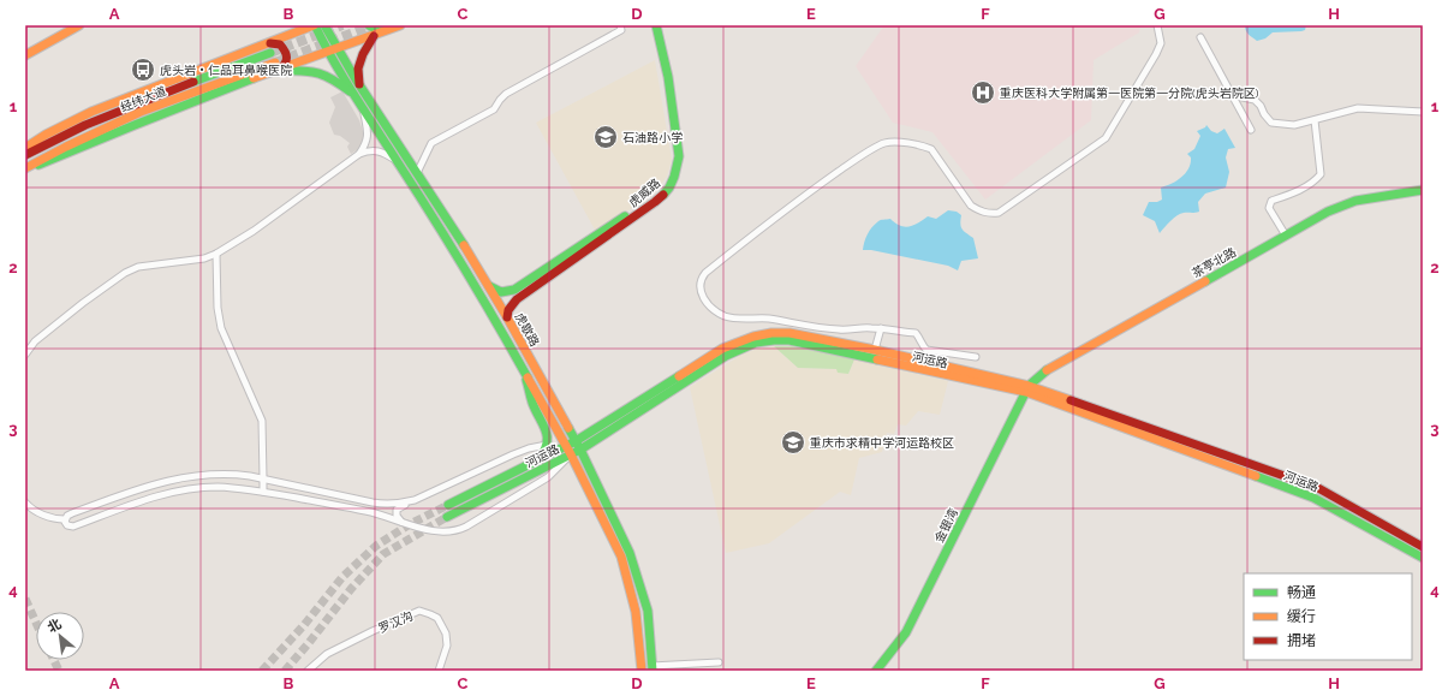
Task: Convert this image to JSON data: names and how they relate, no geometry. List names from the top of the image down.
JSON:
{
  "streets": {
    "main road": [
      "经纬大道",
      "虎威路",
      "茶亭北路",
      "虎歇路",
      "河运路",
      "金银湾"
    ],
    "street": ["罗汉沟"]
  },
  "crossings": [
    ["经纬大道", "虎歇路"],
    ["虎威路", "虎歇路"],
    ["茶亭北路", "河运路"],
    ["茶亭北路", "金银湾"],
    ["虎歇路", "河运路"],
    ["河运路", "金银湾"]
  ],
  "places": {
    "bus stop": ["虎头岩‧仁品耳鼻喉医院"],
    "hospital": ["重庆医科大学附属第一医院第一分院(虎头岩院区)"],
    "school or university": ["石油路小学", "重庆市求精中学河运路校区"]
  },
  "legend": ["畅通", "缓行", "拥堵"],
  "north": "top left",
  "grid": {
    "columns": [
      "A",
      "B",
      "C",
      "D",
      "E",
      "F",
      "G",
      "H"
    ],
    "rows": [
      "1",
      "2",
      "3",
      "4"
    ]
  }
}
